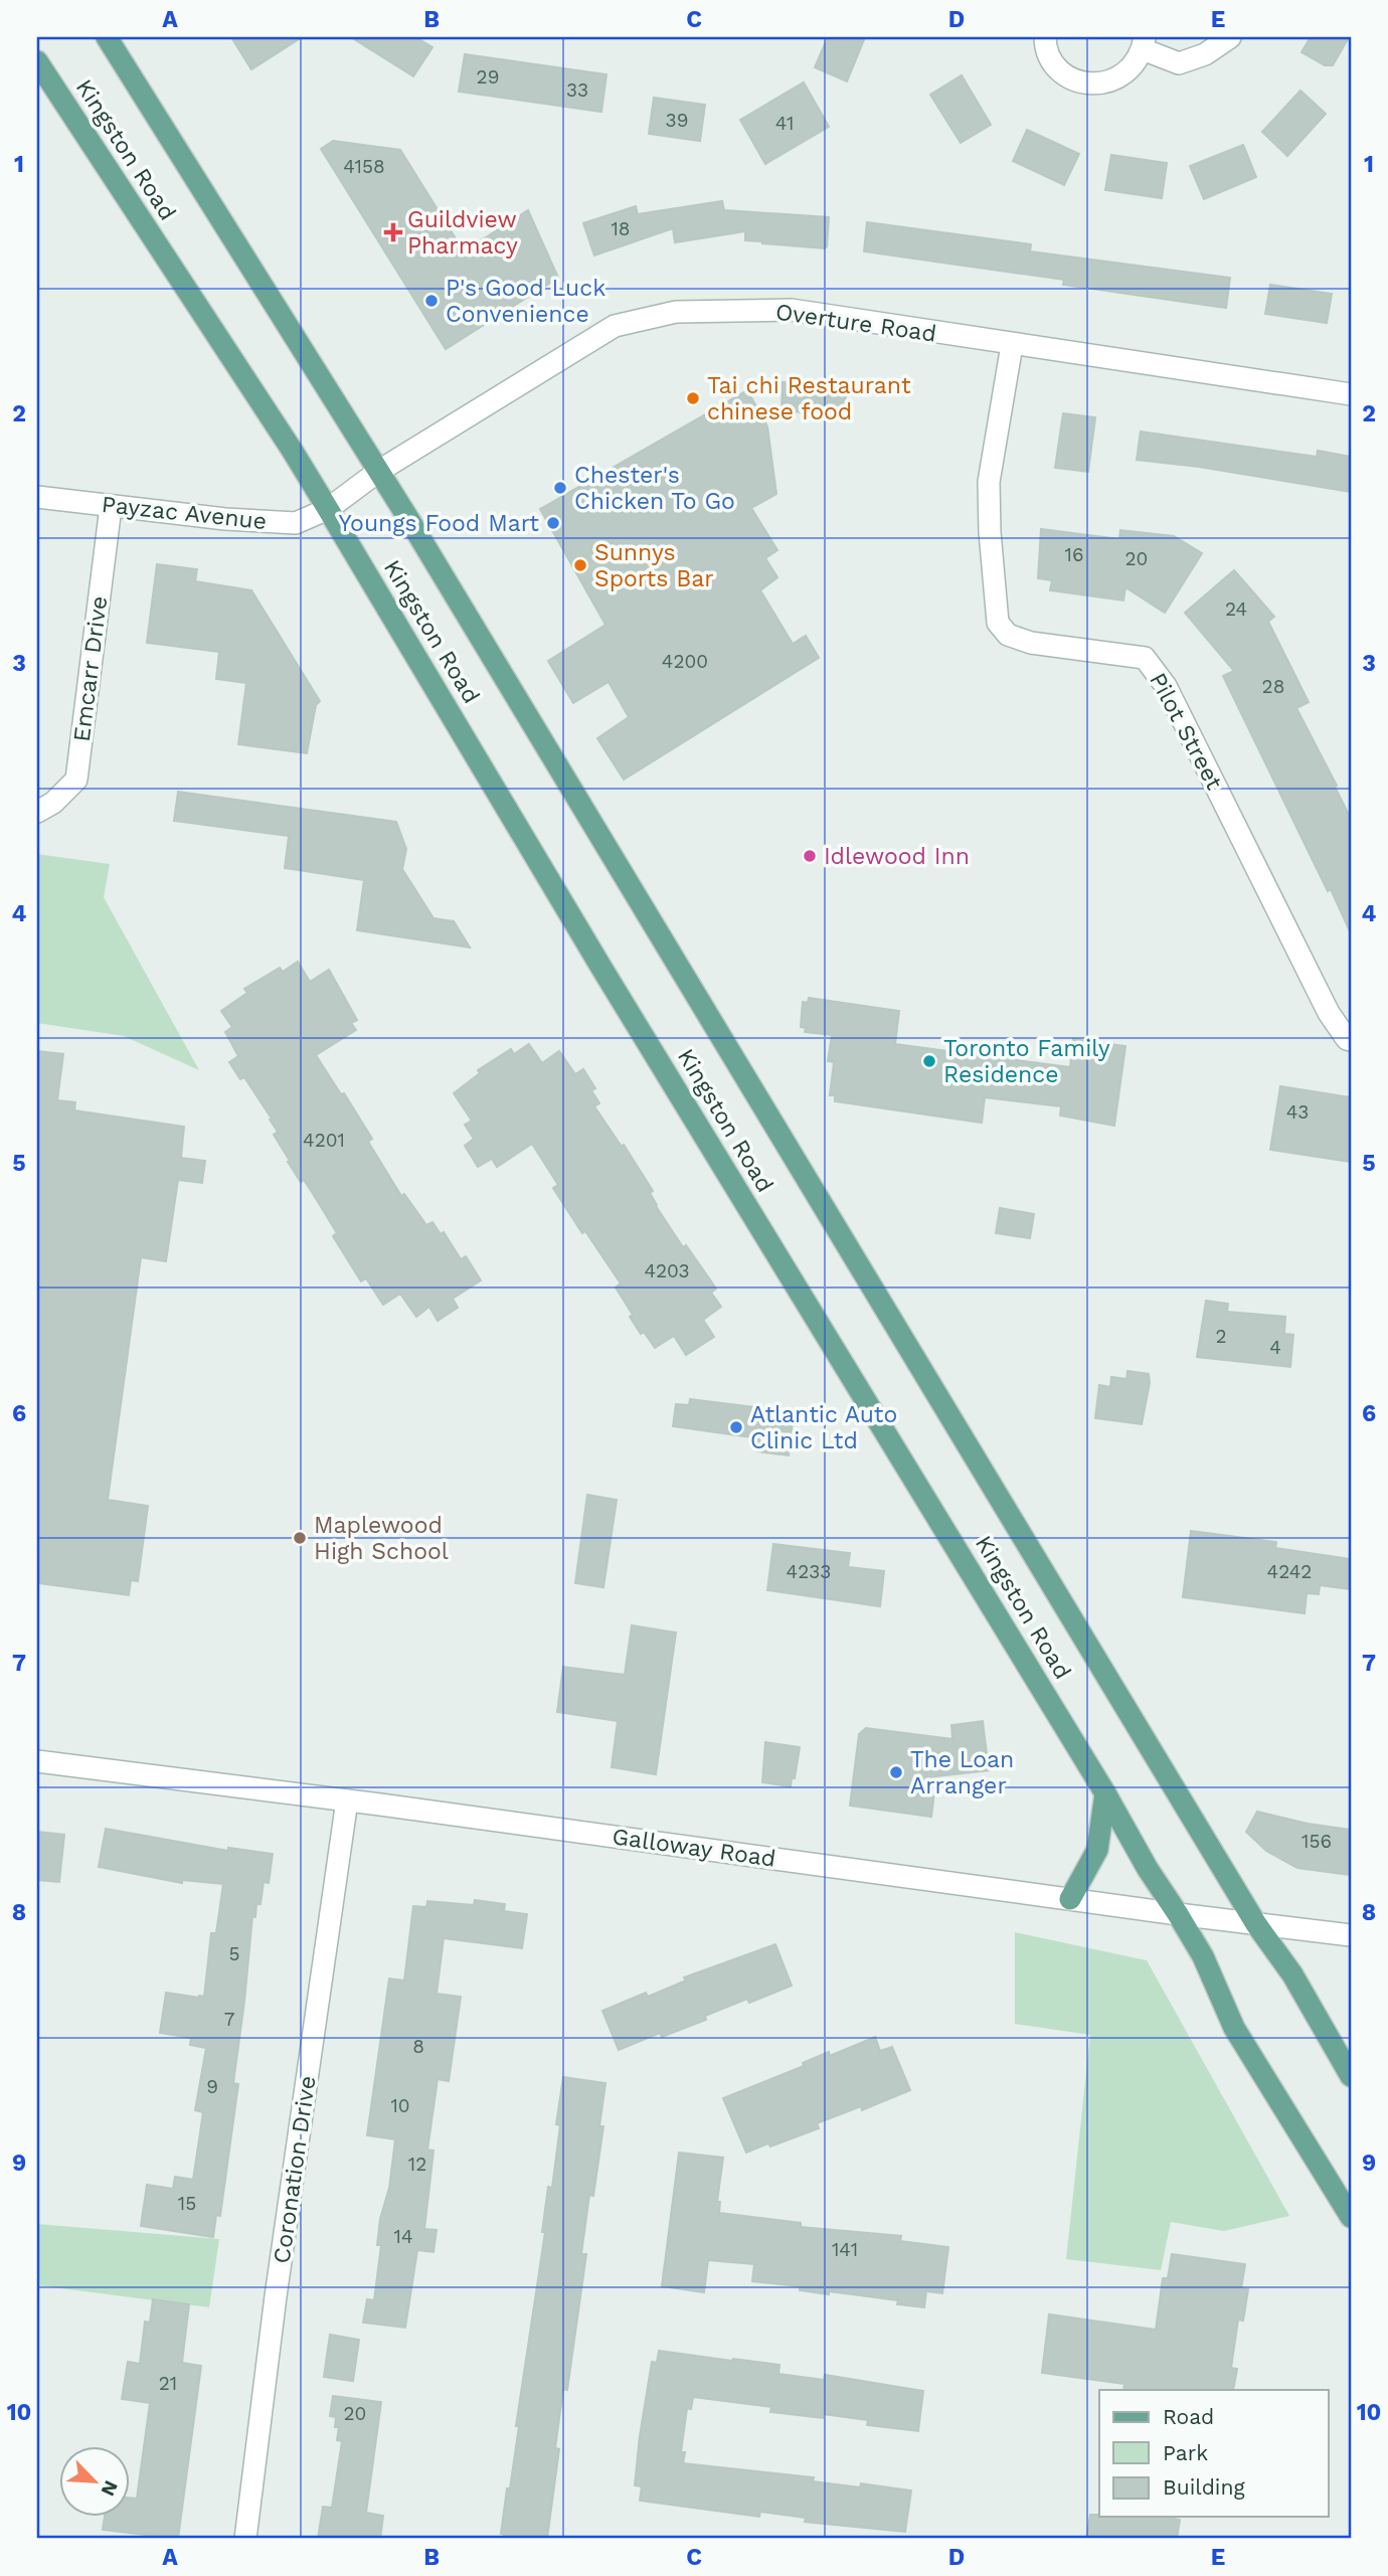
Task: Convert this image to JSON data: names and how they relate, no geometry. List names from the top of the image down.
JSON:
{
  "streets": {
    "main road": ["Kingston Road"],
    "street": [
      "Overture Road",
      "Payzac Avenue",
      "Emcarr Drive",
      "Pilot Street",
      "Galloway Road",
      "Coronation Drive"
    ]
  },
  "crossings": [
    ["Kingston Road", "Overture Road"],
    ["Kingston Road", "Payzac Avenue"],
    ["Kingston Road", "Galloway Road"],
    ["Overture Road", "Payzac Avenue"],
    ["Overture Road", "Pilot Street"],
    ["Payzac Avenue", "Emcarr Drive"],
    ["Galloway Road", "Coronation Drive"]
  ],
  "places": {
    "health": ["Guildview Pharmacy"],
    "other": [
      "P's Good Luck Convenience",
      "Tai chi Restaurant chinese food",
      "Chester's Chicken To Go",
      "Youngs Food Mart",
      "Sunnys Sports Bar",
      "Idlewood Inn",
      "Toronto Family Residence",
      "Atlantic Auto Clinic Ltd",
      "Maplewood High School",
      "The Loan Arranger"
    ]
  },
  "house_numbers": [
    "29",
    "33",
    "39",
    "41",
    "4158",
    "18",
    "16",
    "20",
    "24",
    "4200",
    "28",
    "43",
    "4201",
    "4203",
    "2",
    "4",
    "4233",
    "4242",
    "156",
    "5",
    "7",
    "8",
    "9",
    "10",
    "12",
    "15",
    "14",
    "141",
    "21",
    "20"
  ],
  "legend": ["Road", "Park", "Building"],
  "north": "bottom right",
  "grid": {
    "columns": [
      "A",
      "B",
      "C",
      "D",
      "E"
    ],
    "rows": [
      "1",
      "2",
      "3",
      "4",
      "5",
      "6",
      "7",
      "8",
      "9",
      "10"
    ]
  }
}
